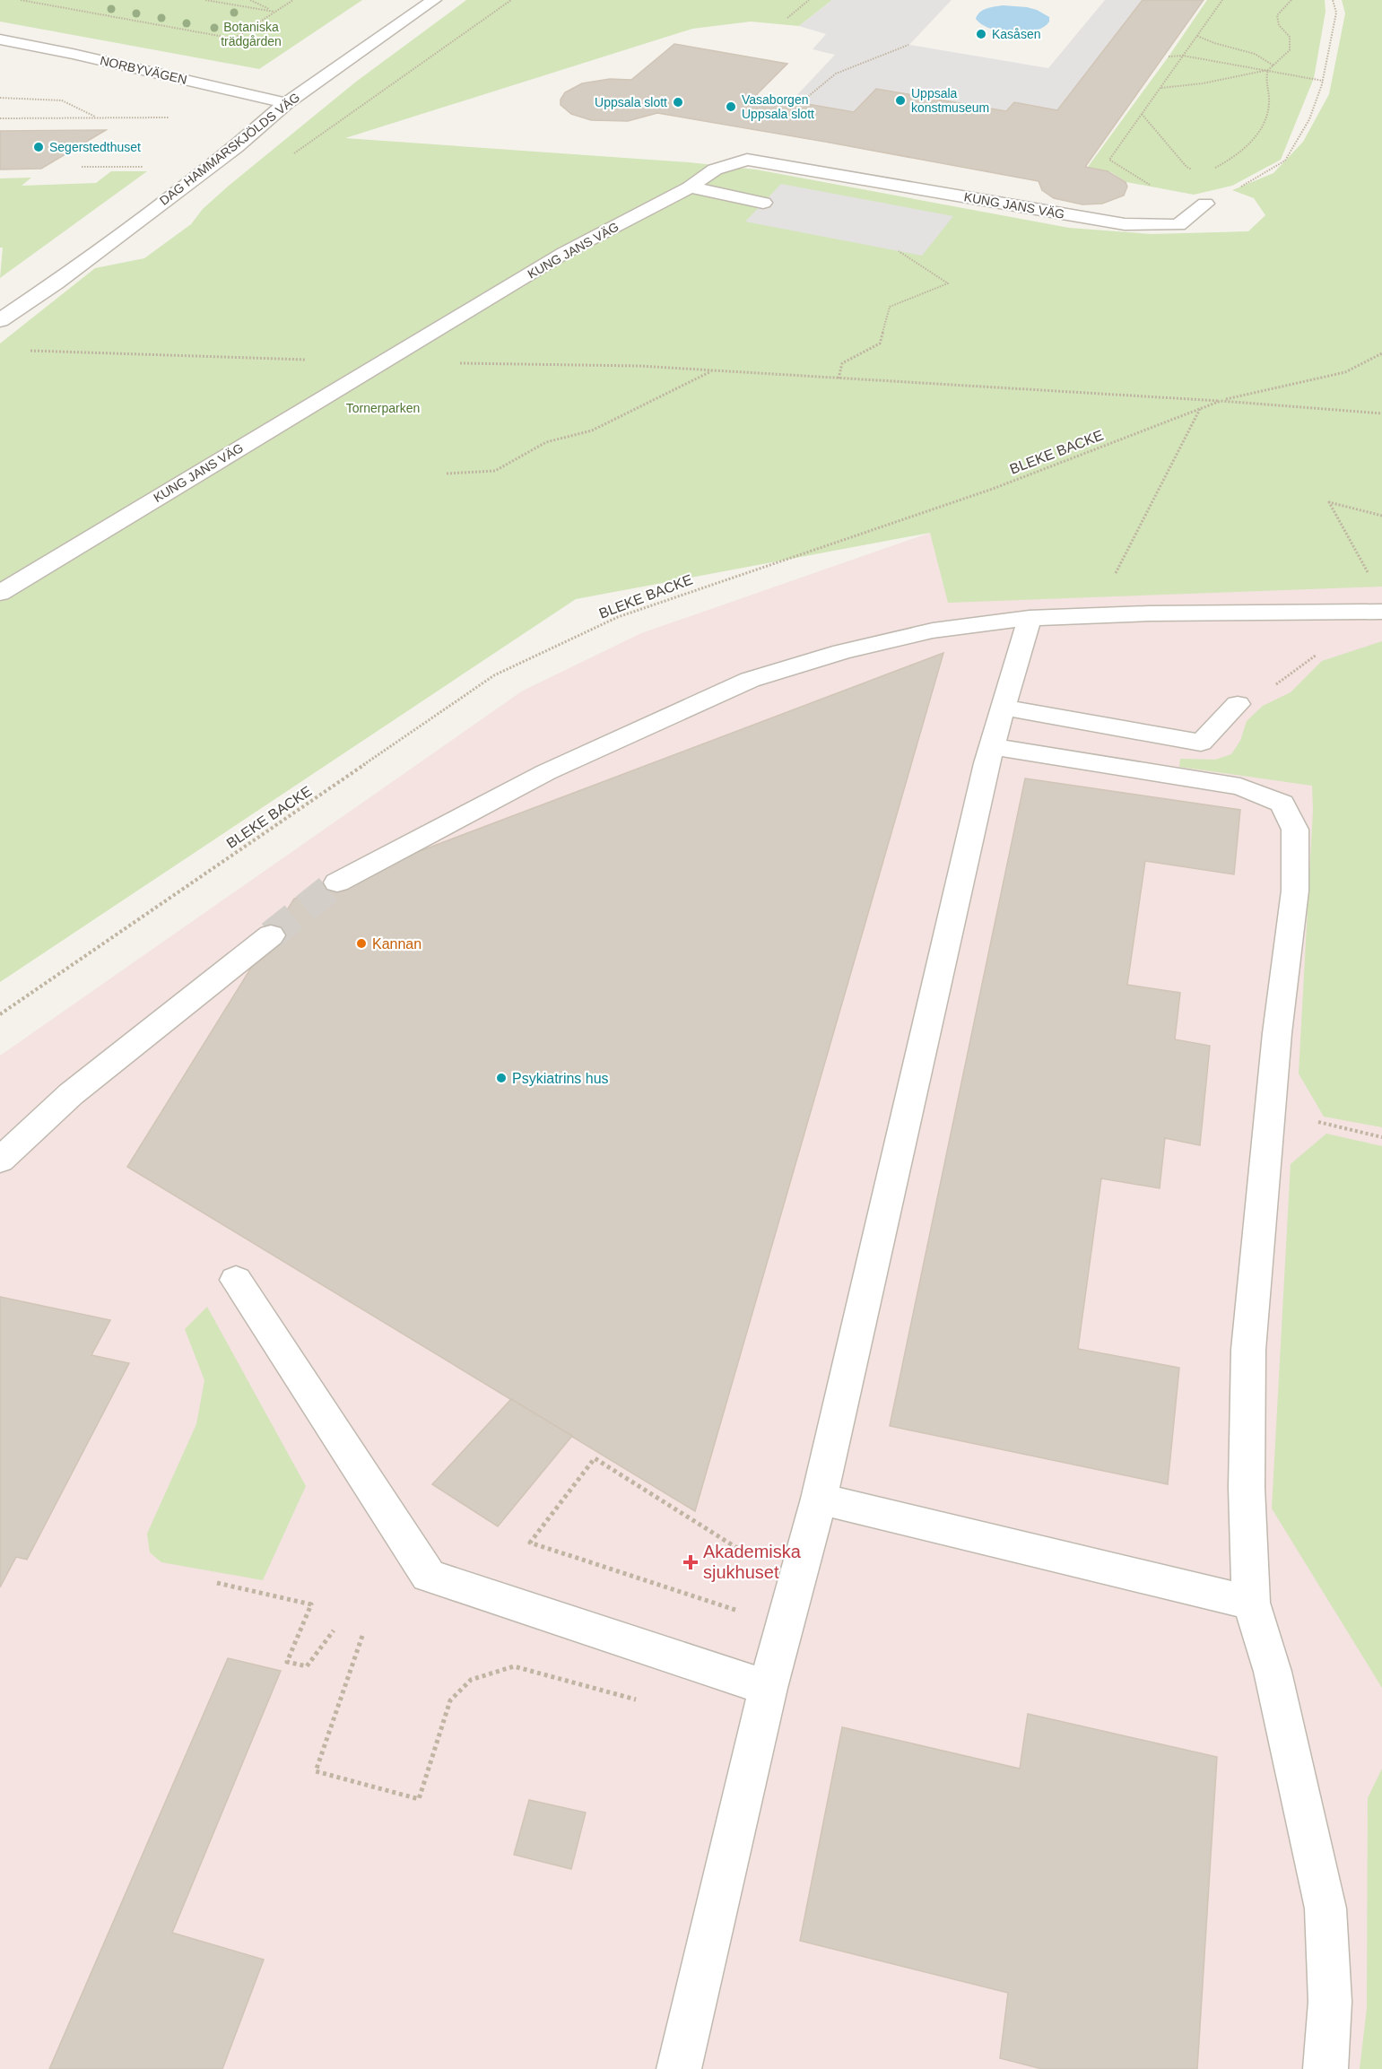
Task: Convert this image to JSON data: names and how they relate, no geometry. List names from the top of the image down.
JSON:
{
  "streets": {
    "street": ["NORBYVÄGEN", "DAG HAMMARSKJÖLDS VÄG", "KUNG JANS VÄG"],
    "path": ["BLEKE BACKE"]
  },
  "crossings": [
    ["NORBYVÄGEN", "DAG HAMMARSKJÖLDS VÄG"]
  ],
  "parks": ["Botaniska trädgården", "Tornerparken"],
  "places": {
    "other": [
      "Kasåsen",
      "Uppsala konstmuseum",
      "Uppsala slott",
      "Vasaborgen Uppsala slott",
      "Segerstedthuset",
      "Kannan",
      "Psykiatrins hus"
    ],
    "health": ["Akademiska sjukhuset"]
  }
}
